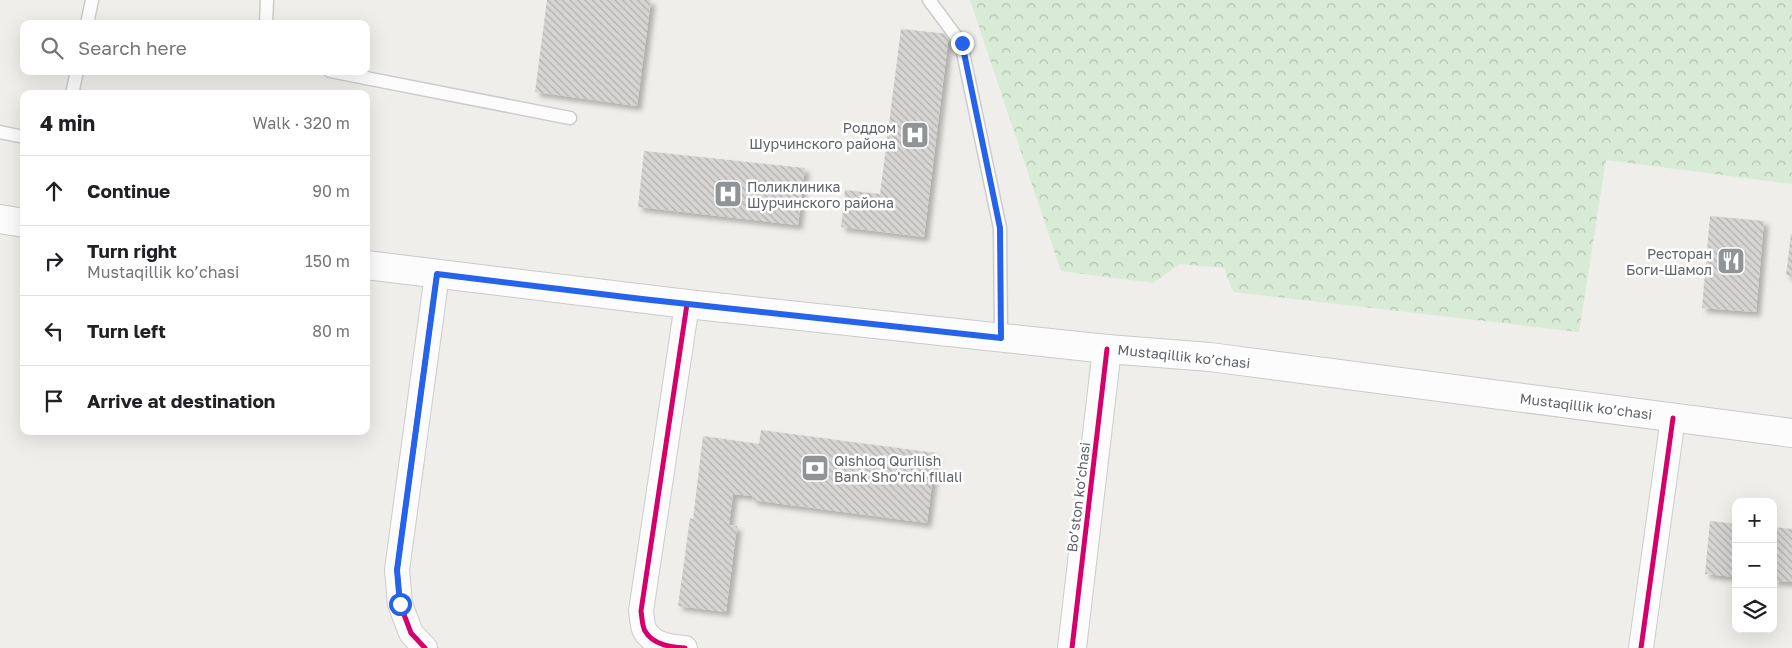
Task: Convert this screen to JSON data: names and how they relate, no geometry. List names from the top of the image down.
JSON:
{
  "streets": {
    "main road": ["Mustaqillik ko’chasi", "Bo’ston ko’chasi"]
  },
  "crossings": [
    ["Mustaqillik ko’chasi", "Bo’ston ko’chasi"]
  ],
  "places": {
    "hospital": ["Роддом Шурчинского района", "Поликлиника Шурчинского района"],
    "restaurant": ["Ресторан Боги-Шамол"],
    "bank": ["Qishloq Qurilish Bank Sho'rchi filiali"]
  },
  "page": {
    "search": "Search here",
    "heading": ["4 min", "Walk · 320 m"],
    "list": [
      ["Continue", "90 m"],
      ["Turn right", "Mustaqillik ko’chasi", "150 m"],
      ["Turn left", "80 m"],
      "Arrive at destination"
    ],
    "map_buttons": ["+", "−"]
  }
}
